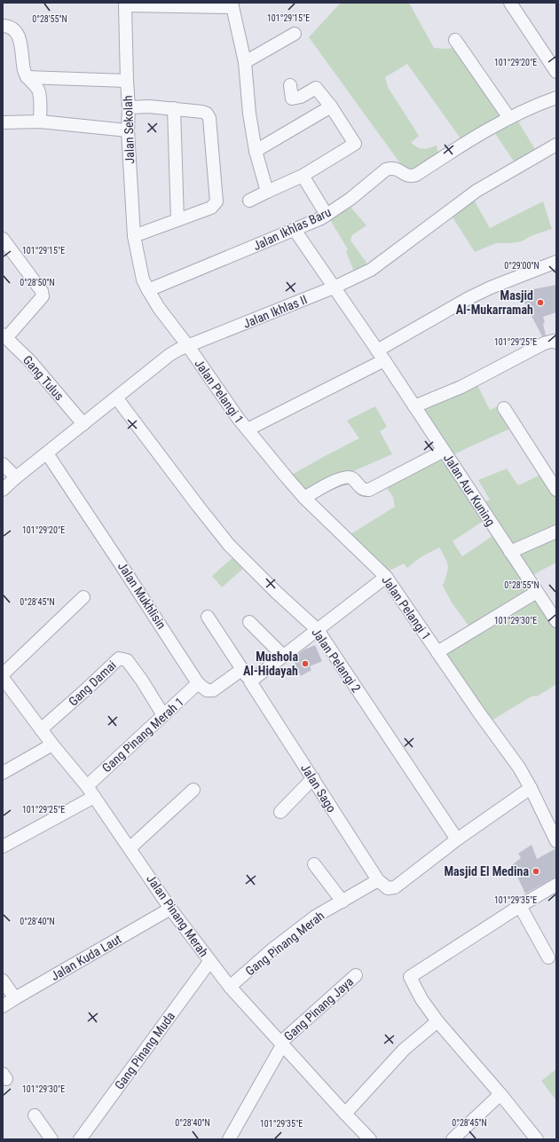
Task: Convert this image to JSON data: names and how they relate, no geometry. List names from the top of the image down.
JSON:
{
  "streets": {
    "street": [
      "Jalan Sekolah",
      "Jalan Ikhlas Baru",
      "Jalan Ikhlas II",
      "Gang Tulus",
      "Jalan Pelangi 1",
      "Jalan Aur Kuning",
      "Jalan Mukhlisin",
      "Jalan Pelangi 2",
      "Gang Damai",
      "Gang Pinang Merah 1",
      "Jalan Sago",
      "Jalan Pinang Merah",
      "Gang Pinang Merah",
      "Jalan Kuda Laut",
      "Gang Pinang Jaya",
      "Gang Pinang Muda"
    ]
  },
  "crossings": [
    ["Jalan Sekolah", "Jalan Ikhlas Baru"],
    ["Jalan Sekolah", "Jalan Ikhlas II"],
    ["Jalan Sekolah", "Jalan Pelangi 1"],
    ["Jalan Ikhlas Baru", "Jalan Aur Kuning"],
    ["Jalan Ikhlas II", "Gang Tulus"],
    ["Jalan Ikhlas II", "Jalan Pelangi 1"],
    ["Jalan Ikhlas II", "Jalan Aur Kuning"],
    ["Jalan Ikhlas II", "Jalan Mukhlisin"],
    ["Jalan Ikhlas II", "Jalan Pelangi 2"],
    ["Jalan Mukhlisin", "Gang Pinang Merah 1"],
    ["Gang Damai", "Gang Pinang Merah 1"],
    ["Gang Damai", "Jalan Pinang Merah"],
    ["Gang Pinang Merah 1", "Jalan Pinang Merah"],
    ["Jalan Sago", "Gang Pinang Merah"],
    ["Jalan Pinang Merah", "Gang Pinang Merah"],
    ["Jalan Pinang Merah", "Jalan Kuda Laut"],
    ["Jalan Pinang Merah", "Gang Pinang Jaya"],
    ["Jalan Pinang Merah", "Gang Pinang Muda"]
  ],
  "places": ["Masjid Al-Mukarramah", "Mushola Al-Hidayah", "Masjid El Medina"],
  "coordinates": [
    "101°29'15\"E",
    "0°28'55\"N",
    "101°29'20\"E",
    "0°29'00\"N",
    "0°28'50\"N",
    "101°29'25\"E",
    "0°28'45\"N",
    "101°29'30\"E",
    "101°29'35\"E",
    "0°28'40\"N"
  ]
}
